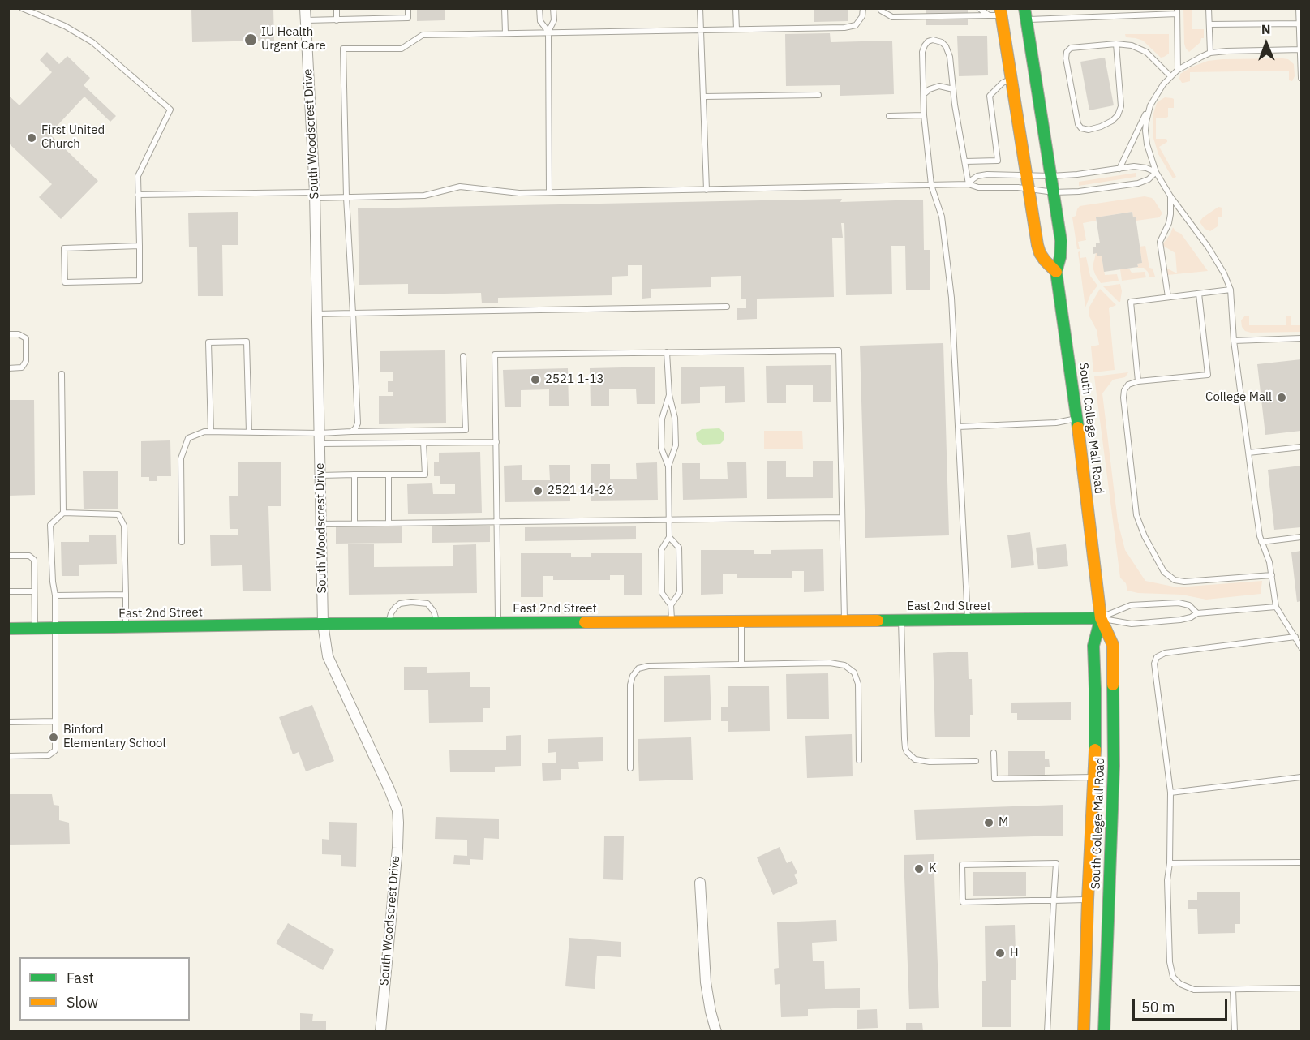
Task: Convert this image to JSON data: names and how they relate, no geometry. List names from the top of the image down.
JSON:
{
  "streets": {
    "main road": ["South College Mall Road", "East 2nd Street"],
    "street": ["South Woodscrest Drive"]
  },
  "crossings": [
    ["South Woodscrest Drive", "East 2nd Street"],
    ["South College Mall Road", "East 2nd Street"]
  ],
  "places": [
    "IU Health Urgent Care",
    "First United Church",
    "2521 1-13",
    "College Mall",
    "2521 14-26",
    "Binford Elementary School",
    "M",
    "K",
    "H"
  ],
  "legend": ["Fast", "Slow"],
  "scale_bar": "50 m",
  "north": "top"
}
